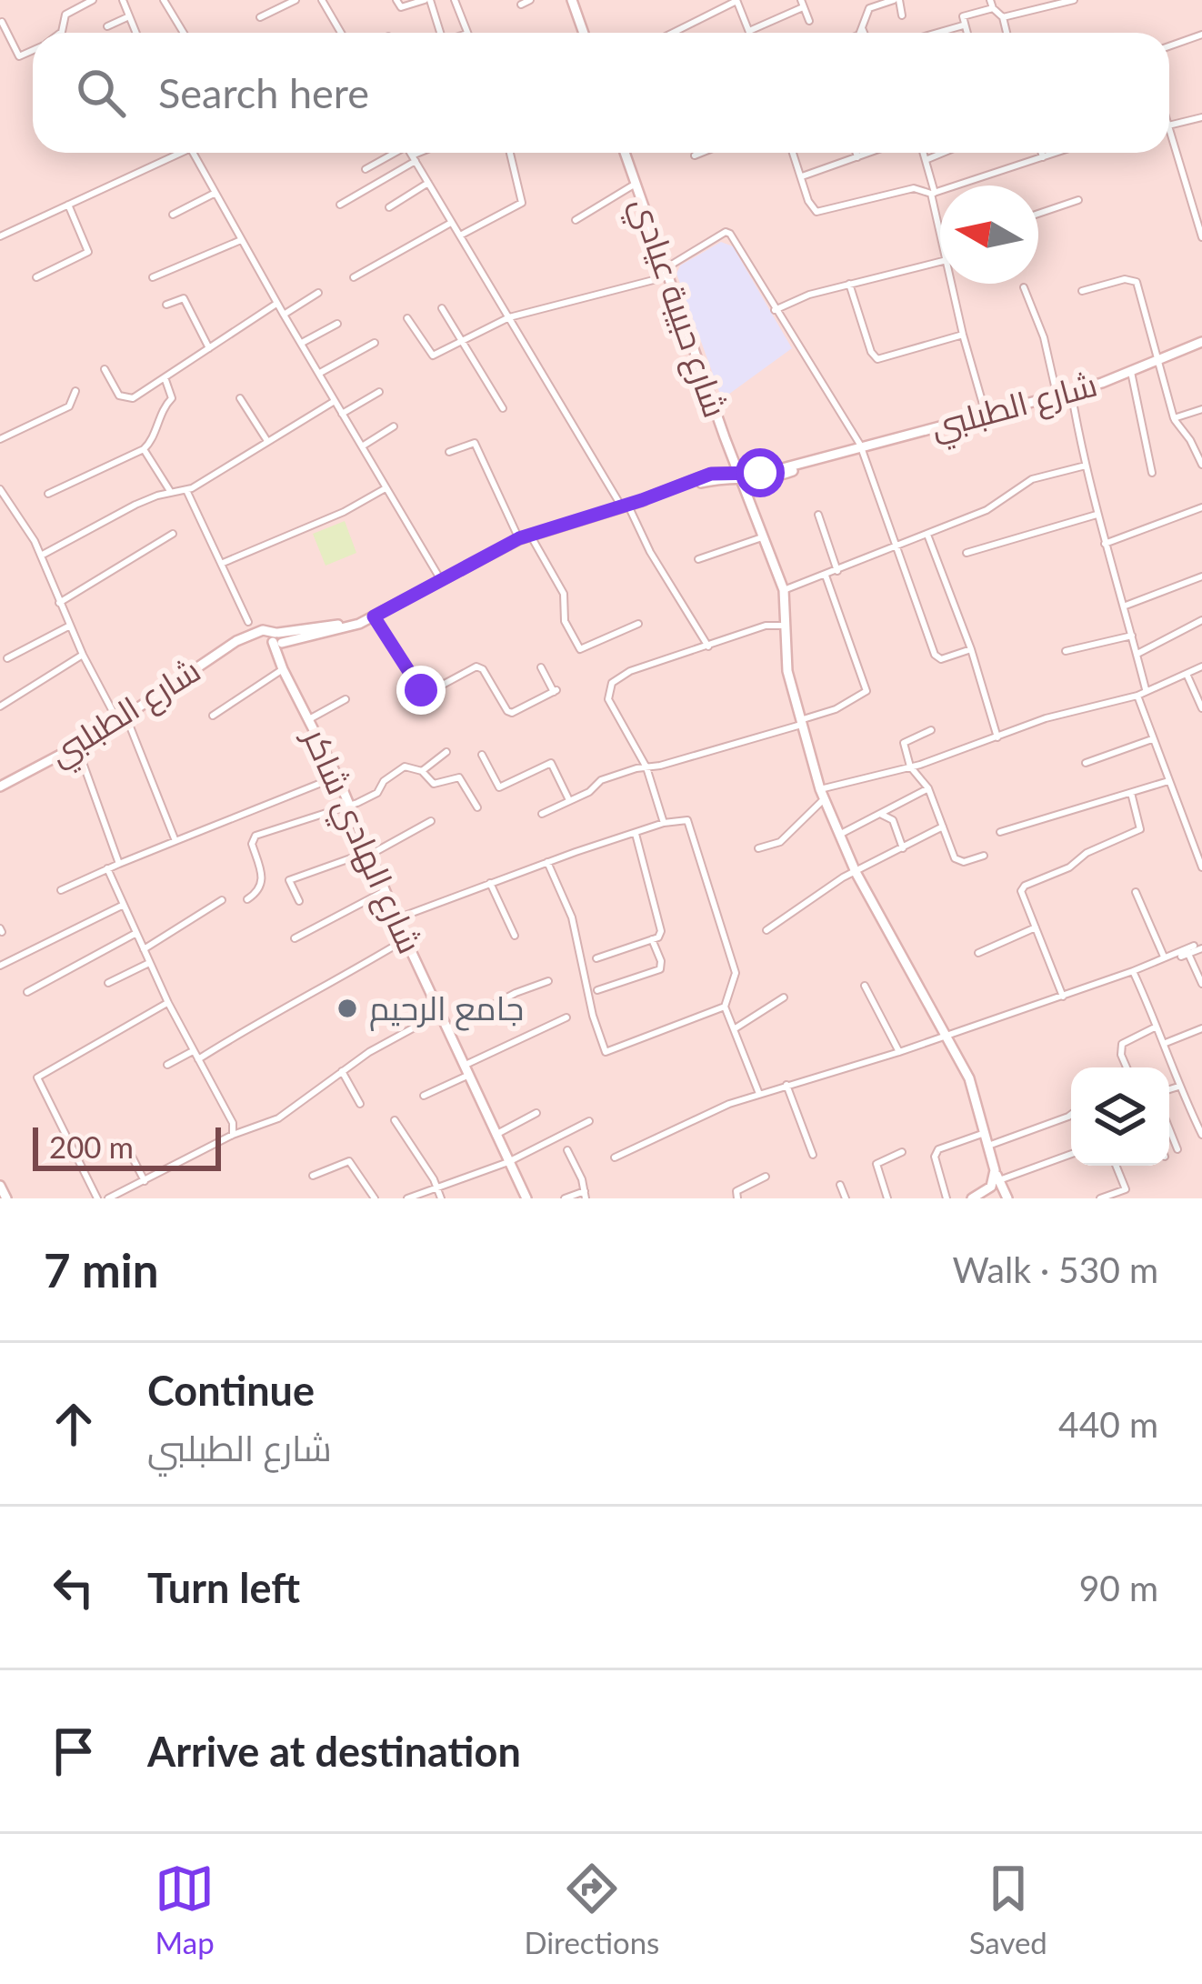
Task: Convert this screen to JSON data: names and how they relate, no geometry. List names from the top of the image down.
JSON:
{
  "streets": {
    "street": ["شارع حبيبة عيادي", "شارع الطبلبي", "شارع الهادي شاكر"]
  },
  "crossings": [
    ["شارع حبيبة عيادي", "شارع الطبلبي"]
  ],
  "places": ["جامع الرحيم"],
  "scale_bar": "200 m",
  "north": "left",
  "page": {
    "search": "Search here",
    "scale": "200 m",
    "heading": ["7 min", "Walk · 530 m"],
    "list": [
      ["Continue", "شارع الطبلبي", "440 m"],
      ["Turn left", "90 m"],
      "Arrive at destination"
    ],
    "nav": ["Map", "Directions", "Saved"]
  }
}
